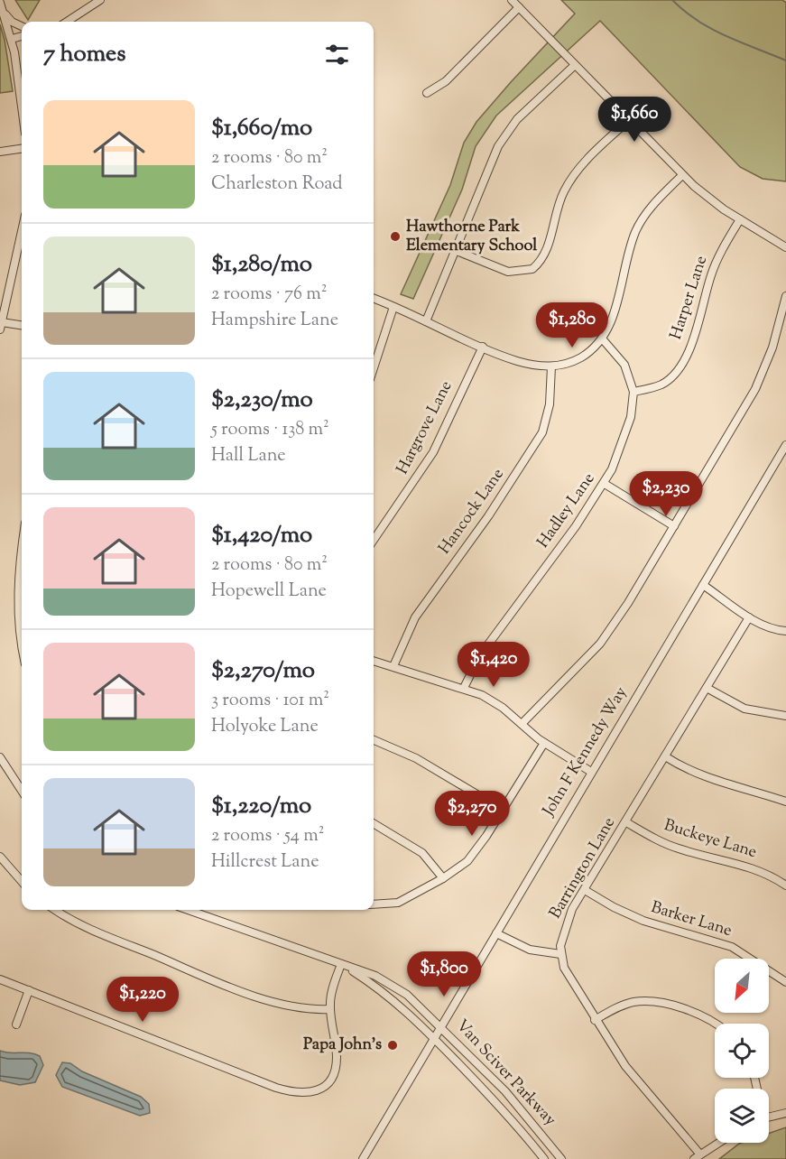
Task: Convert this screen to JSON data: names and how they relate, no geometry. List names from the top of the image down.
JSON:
{
  "streets": {
    "street": [
      "Harper Lane",
      "Hargrove Lane",
      "Hadley Lane",
      "Hancock Lane",
      "John F Kennedy Way",
      "Buckeye Lane",
      "Barrington Lane",
      "Barker Lane",
      "Van Sciver Parkway"
    ]
  },
  "crossings": [
    ["Harper Lane", "Hadley Lane"],
    ["John F Kennedy Way", "Van Sciver Parkway"],
    ["Buckeye Lane", "Barrington Lane"],
    ["Barrington Lane", "Barker Lane"]
  ],
  "places": ["Hawthorne Park Elementary School", "Papa John's"],
  "north": "bottom left",
  "page": {
    "heading": "7 homes",
    "list": [
      {
        "name": "$1,660/mo",
        "note": "2 rooms · 80 m² · Charleston Road"
      },
      {
        "name": "$1,280/mo",
        "note": "2 rooms · 76 m² · Hampshire Lane"
      },
      {
        "name": "$2,230/mo",
        "note": "5 rooms · 138 m² · Hall Lane"
      },
      {
        "name": "$1,420/mo",
        "note": "2 rooms · 80 m² · Hopewell Lane"
      },
      {
        "name": "$2,270/mo",
        "note": "3 rooms · 101 m² · Holyoke Lane"
      },
      {
        "name": "$1,220/mo",
        "note": "2 rooms · 54 m² · Hillcrest Lane"
      }
    ],
    "price": [
      "$1,660",
      "$1,280",
      "$2,230",
      "$1,420",
      "$2,270",
      "$1,800",
      "$1,220"
    ]
  }
}
